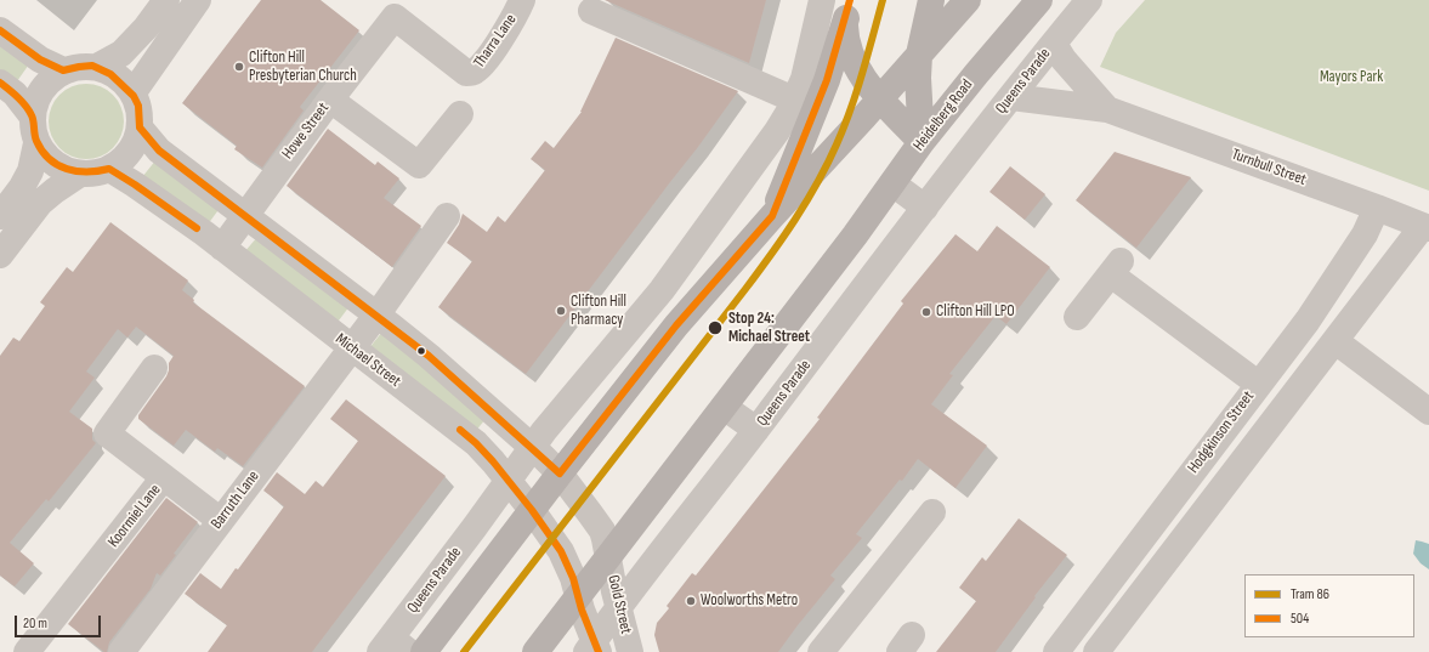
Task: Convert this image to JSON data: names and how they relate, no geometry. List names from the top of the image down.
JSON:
{
  "streets": {
    "main road": ["Heidelberg Road"],
    "street": [
      "Tharra Lane",
      "Queens Parade",
      "Howe Street",
      "Turnbull Street",
      "Michael Street",
      "Hodgkinson Street",
      "Barruth Lane",
      "Koormiel Lane",
      "Gold Street"
    ]
  },
  "crossings": [
    ["Tharra Lane", "Howe Street"],
    ["Queens Parade", "Turnbull Street"],
    ["Queens Parade", "Michael Street"],
    ["Queens Parade", "Gold Street"],
    ["Howe Street", "Michael Street"],
    ["Turnbull Street", "Hodgkinson Street"],
    ["Michael Street", "Barruth Lane"],
    ["Michael Street", "Gold Street"]
  ],
  "parks": ["Mayors Park"],
  "places": [
    "Clifton Hill Presbyterian Church",
    "Clifton Hill Pharmacy",
    "Clifton Hill LPO",
    "Stop 24: Michael Street",
    "Woolworths Metro"
  ],
  "lines": ["tram line 86", "transit line 504"],
  "legend": ["Tram 86", "504"],
  "scale_bar": "20 m"
}
